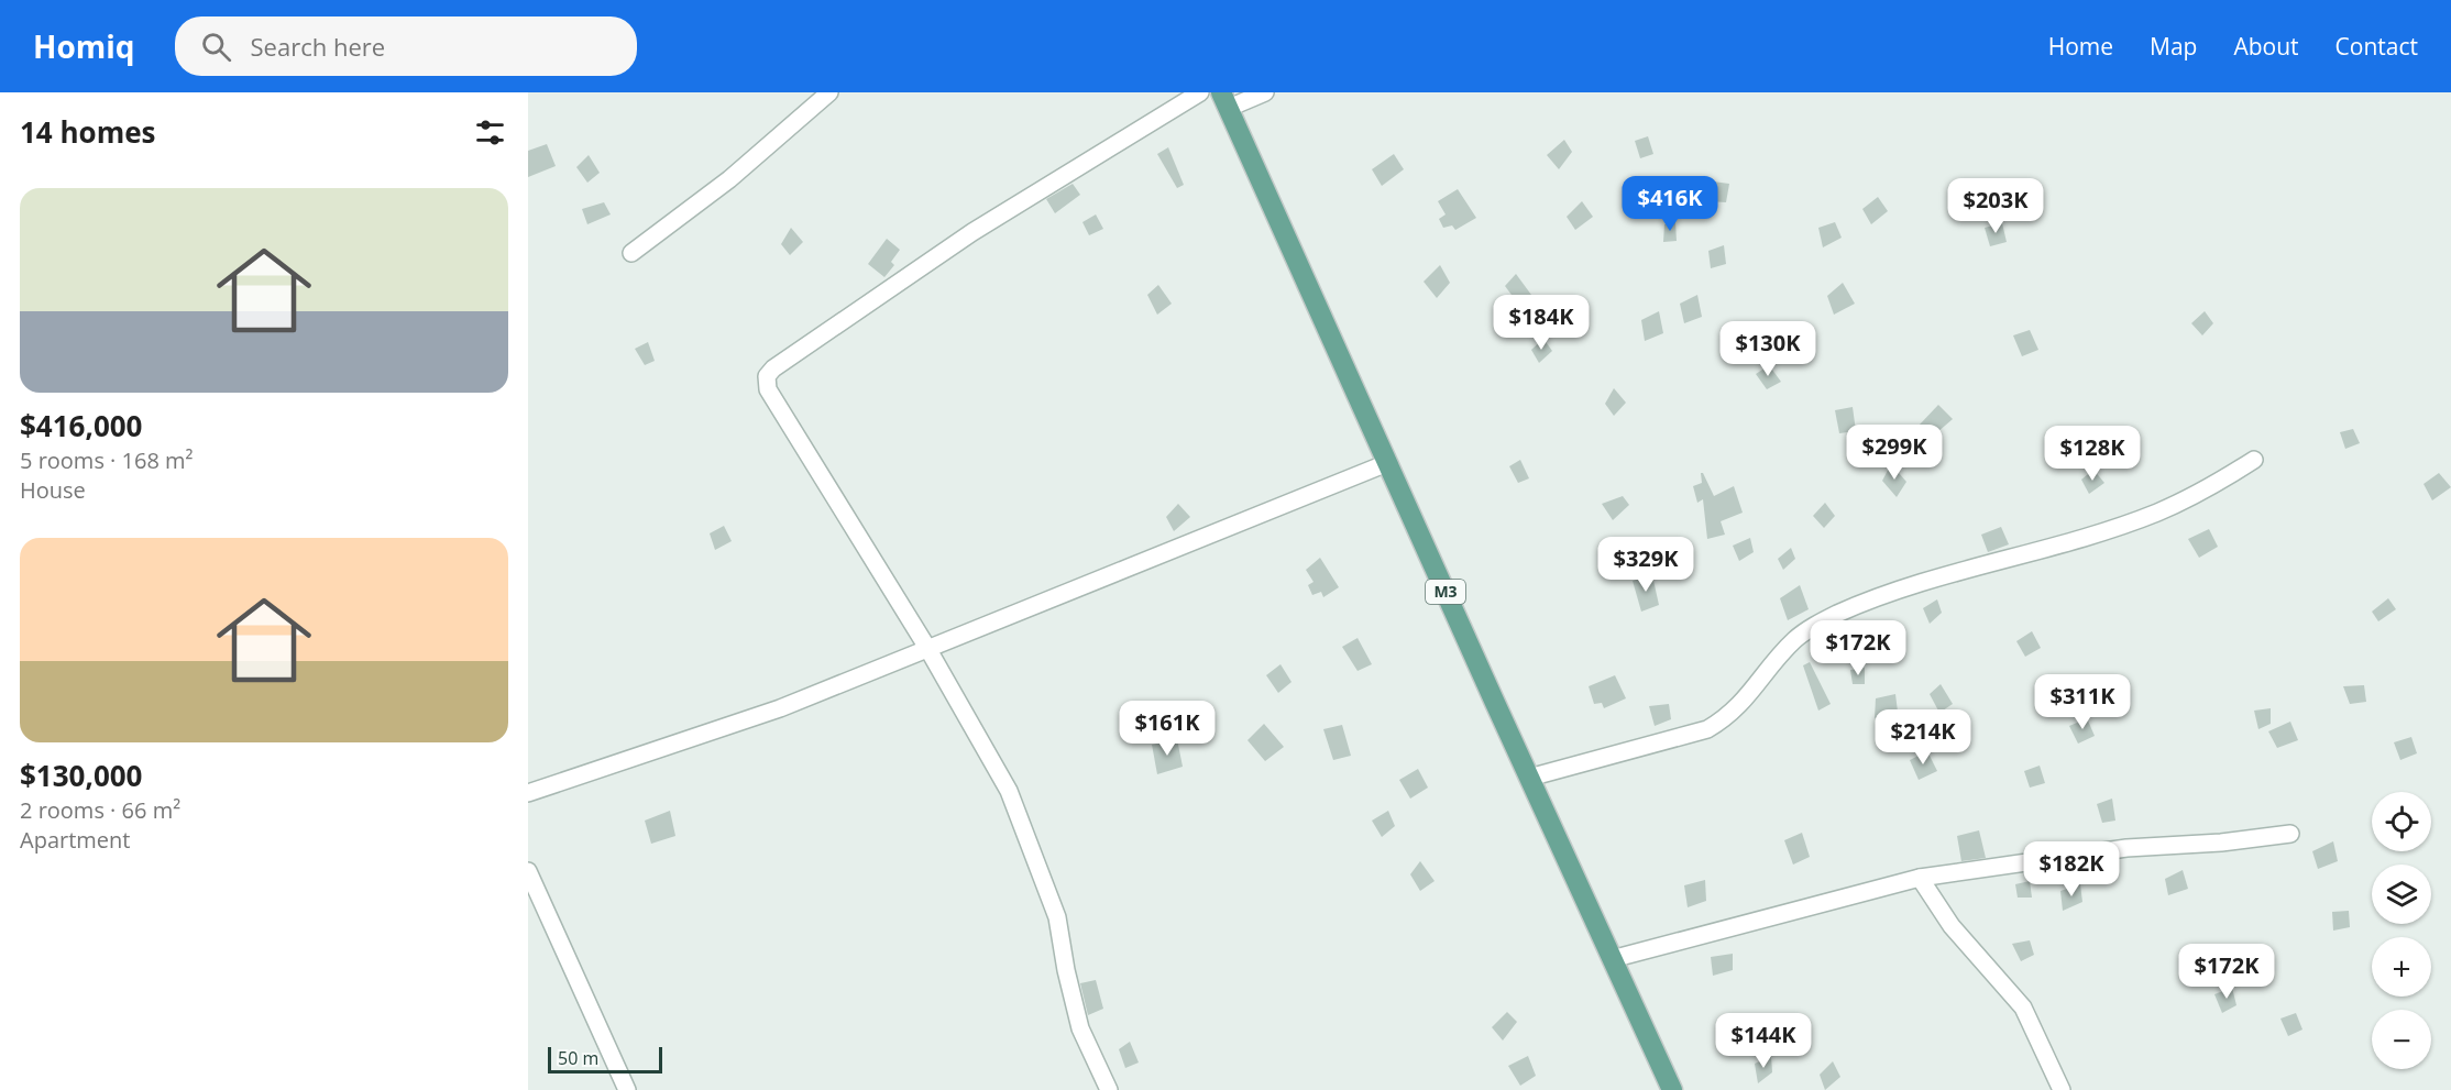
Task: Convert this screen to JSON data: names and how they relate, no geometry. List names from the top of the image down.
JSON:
{
  "streets": {
    "main road": ["M3"]
  },
  "scale_bar": "50 m",
  "page": {
    "header": "Homiq",
    "search": "Search here",
    "nav": [
      "Home",
      "Map",
      "About",
      "Contact"
    ],
    "heading": "14 homes",
    "list": [
      {
        "name": "$416,000",
        "note": "5 rooms · 168 m² · House"
      },
      {
        "name": "$130,000",
        "note": "2 rooms · 66 m² · Apartment"
      }
    ],
    "price": [
      "$416K",
      "$203K",
      "$184K",
      "$130K",
      "$299K",
      "$128K",
      "$329K",
      "$172K",
      "$311K",
      "$161K",
      "$214K",
      "$182K",
      "$172K",
      "$144K"
    ],
    "map_buttons": ["+", "−"],
    "scale": "50 m"
  }
}
